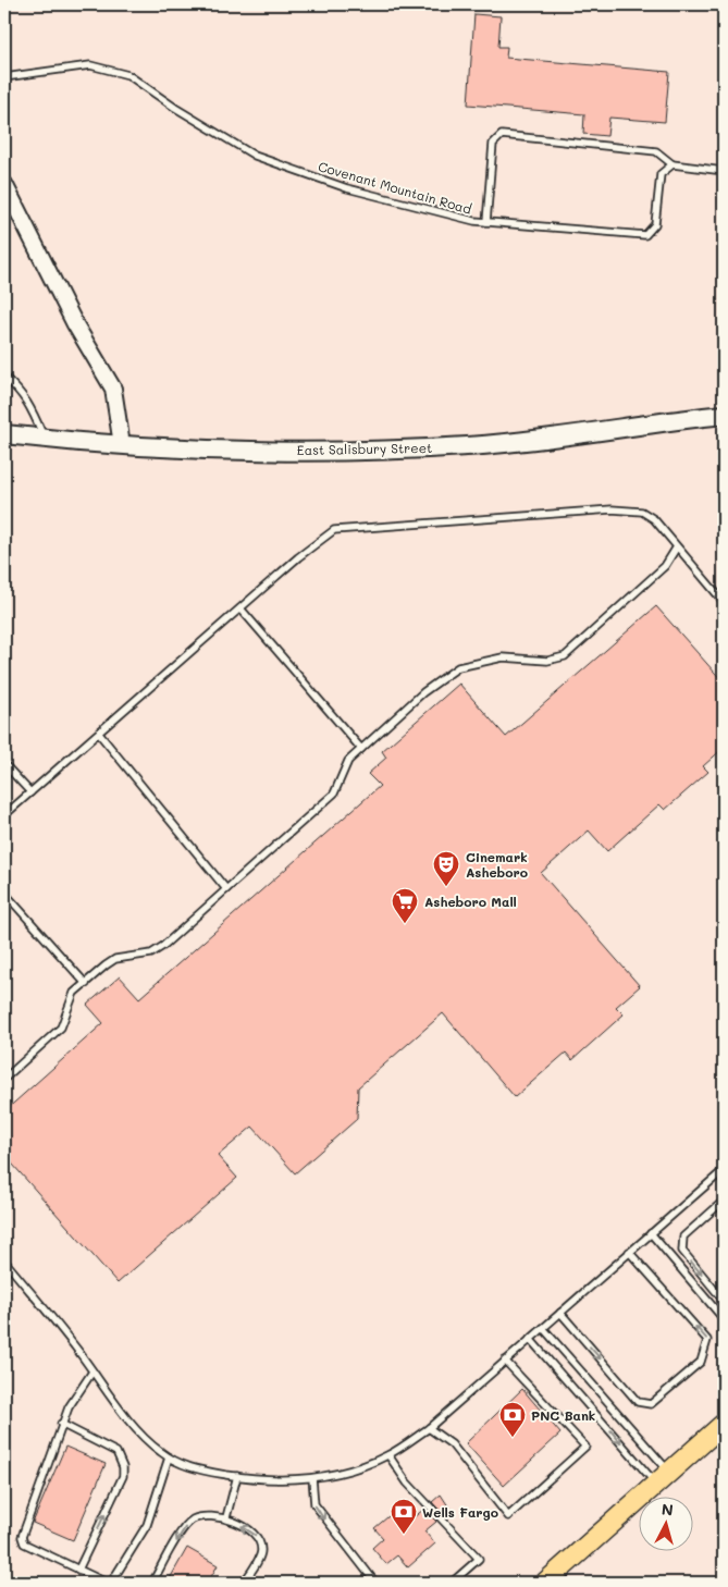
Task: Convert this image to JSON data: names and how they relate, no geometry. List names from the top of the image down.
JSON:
{
  "streets": {
    "main road": ["East Salisbury Street"],
    "lane": ["Covenant Mountain Road"]
  },
  "places": {
    "theatre": ["Cinemark Asheboro"],
    "supermarket": ["Asheboro Mall"],
    "bank": ["PNC Bank", "Wells Fargo"]
  },
  "north": "top"
}
